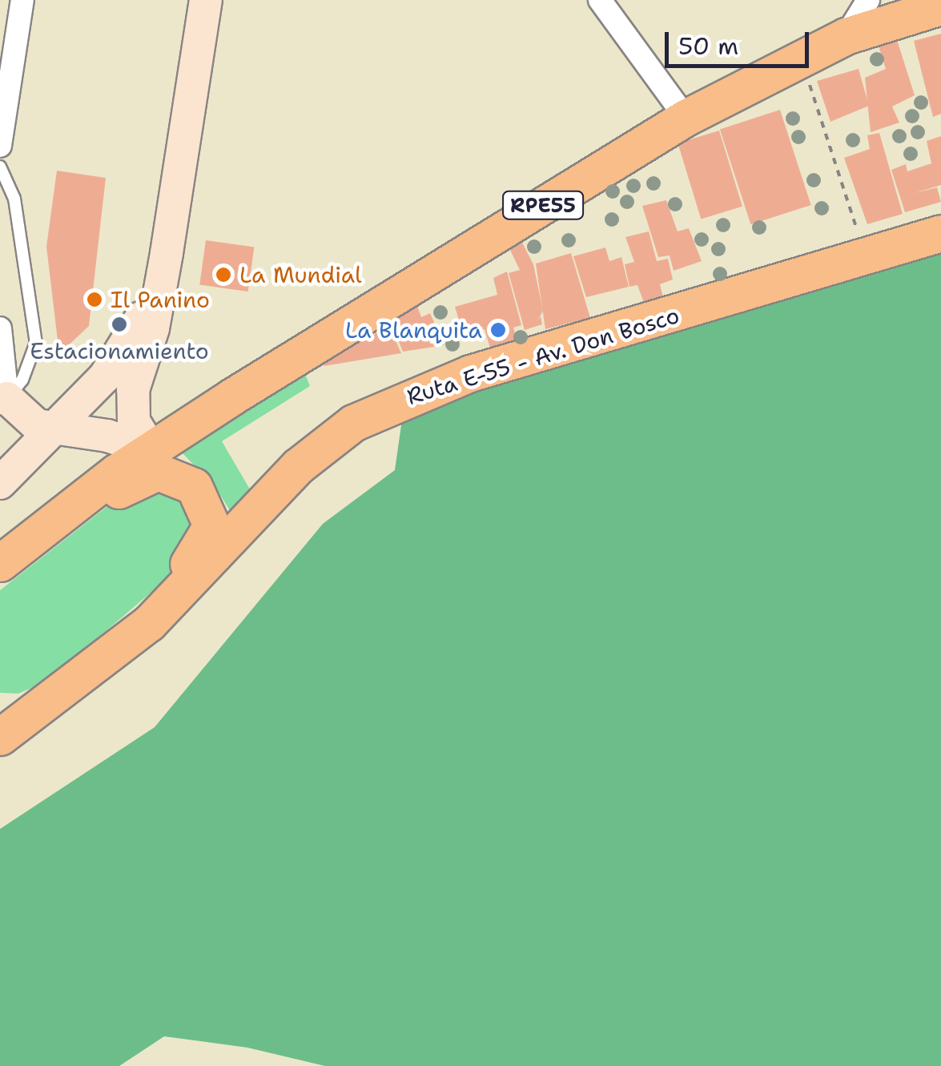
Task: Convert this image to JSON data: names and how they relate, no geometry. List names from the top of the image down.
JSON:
{
  "streets": {
    "main road": ["RPE55", "Ruta E-55 - Av. Don Bosco"]
  },
  "places": [
    "La Mundial",
    "Il Panino",
    "Estacionamiento",
    "La Blanquita"
  ],
  "scale_bar": "50 m"
}
